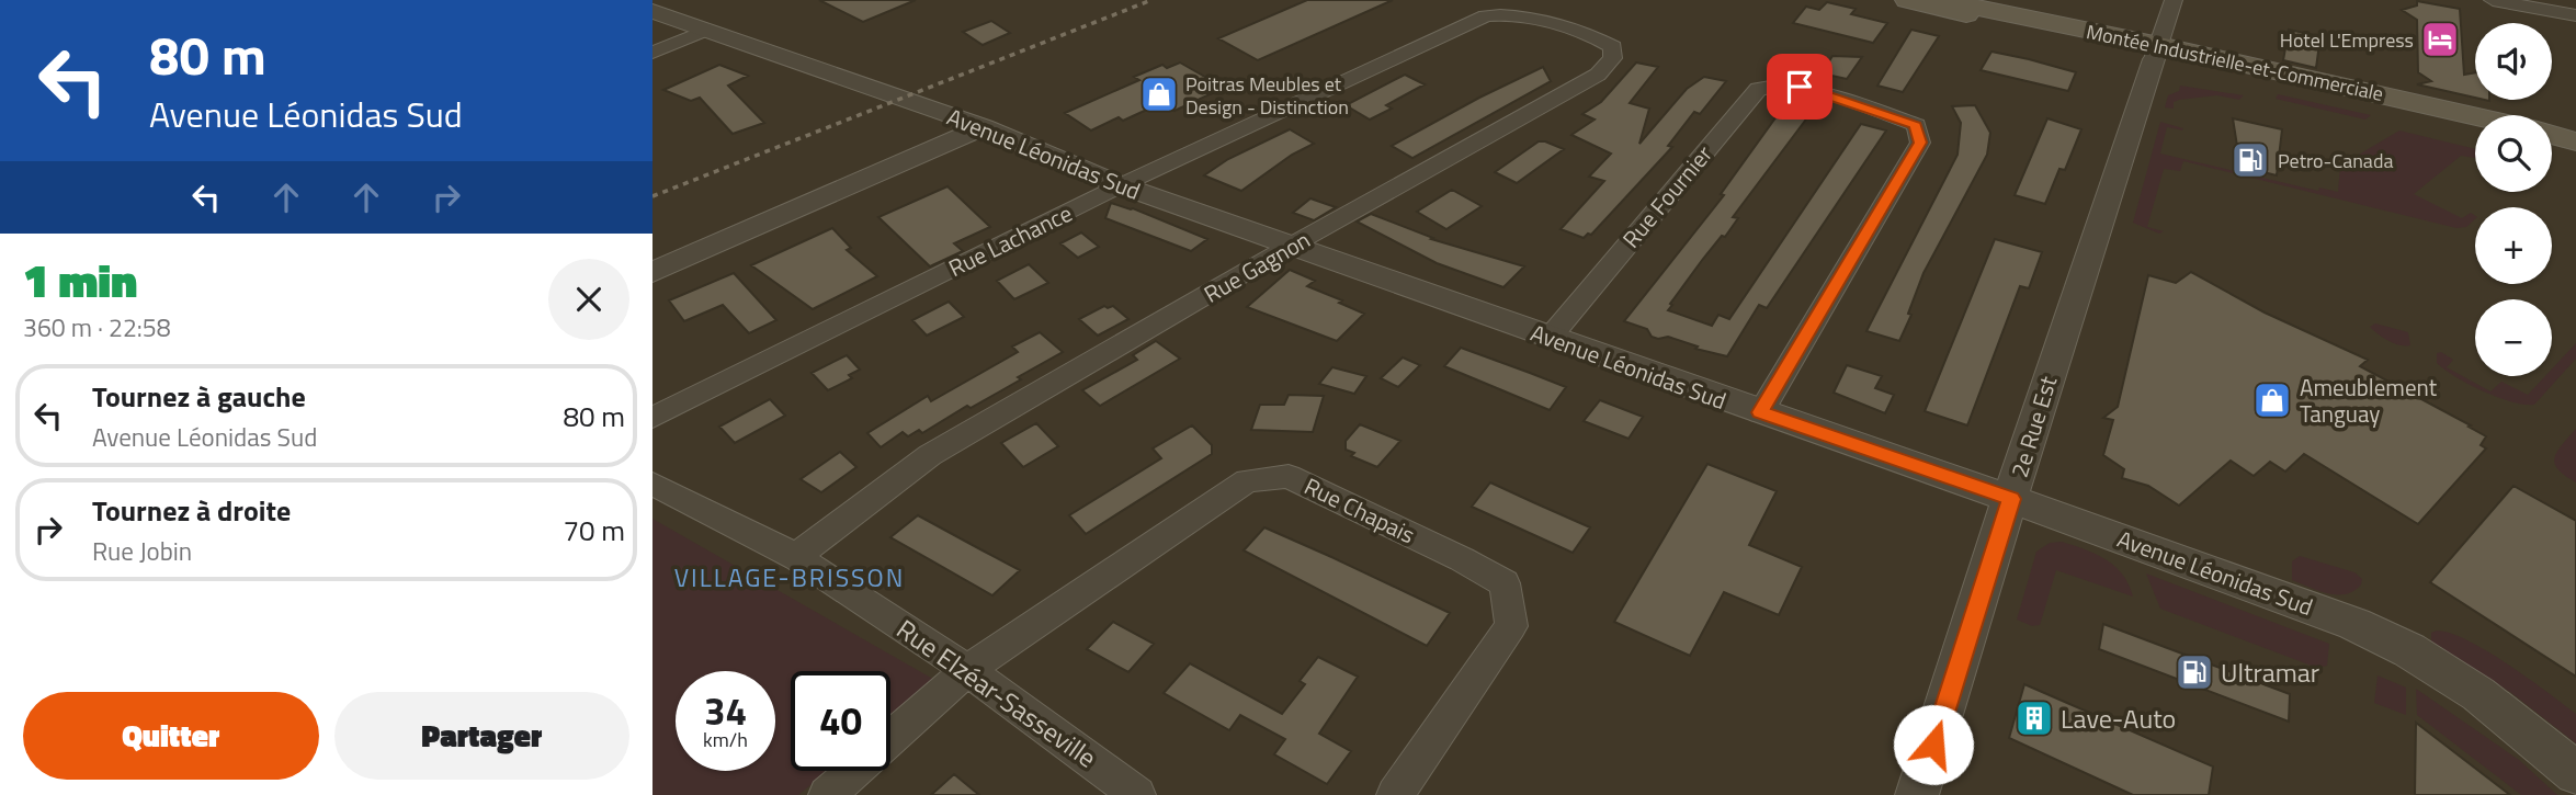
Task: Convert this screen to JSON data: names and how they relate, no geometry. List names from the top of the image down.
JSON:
{
  "streets": {
    "main road": ["Montée Industrielle-et-Commerciale"],
    "street": [
      "Avenue Léonidas Sud",
      "Rue Fournier",
      "Rue Lachance",
      "Rue Gagnon",
      "2e Rue Est",
      "Rue Chapais",
      "Rue Elzéar-Sasseville"
    ]
  },
  "crossings": [
    ["Montée Industrielle-et-Commerciale", "2e Rue Est"],
    ["Avenue Léonidas Sud", "Rue Fournier"],
    ["Avenue Léonidas Sud", "Rue Lachance"],
    ["Avenue Léonidas Sud", "Rue Gagnon"],
    ["Avenue Léonidas Sud", "2e Rue Est"],
    ["Rue Lachance", "Rue Gagnon"],
    ["Rue Gagnon", "Rue Elzéar-Sasseville"],
    ["Rue Chapais", "Rue Elzéar-Sasseville"]
  ],
  "districts": ["VILLAGE-BRISSON"],
  "places": {
    "hotel": ["Hotel L'Empress"],
    "shop": ["Poitras Meubles et Design - Distinction", "Ameublement Tanguay"],
    "fuel station": ["Petro-Canada", "Ultramar"],
    "building": ["Lave-Auto"]
  },
  "page": {
    "turn": ["80 m", "Avenue Léonidas Sud"],
    "map_buttons": ["+", "−"],
    "heading": ["1 min", "360 m · 22:58"],
    "list": [
      {
        "name": "Tournez à gauche",
        "note": "Avenue Léonidas Sud",
        "value": "80 m"
      },
      {
        "name": "Tournez à droite",
        "note": "Rue Jobin",
        "value": "70 m"
      }
    ],
    "speed": "34 km/h",
    "limit": "40",
    "buttons": ["Quitter", "Partager"]
  }
}
